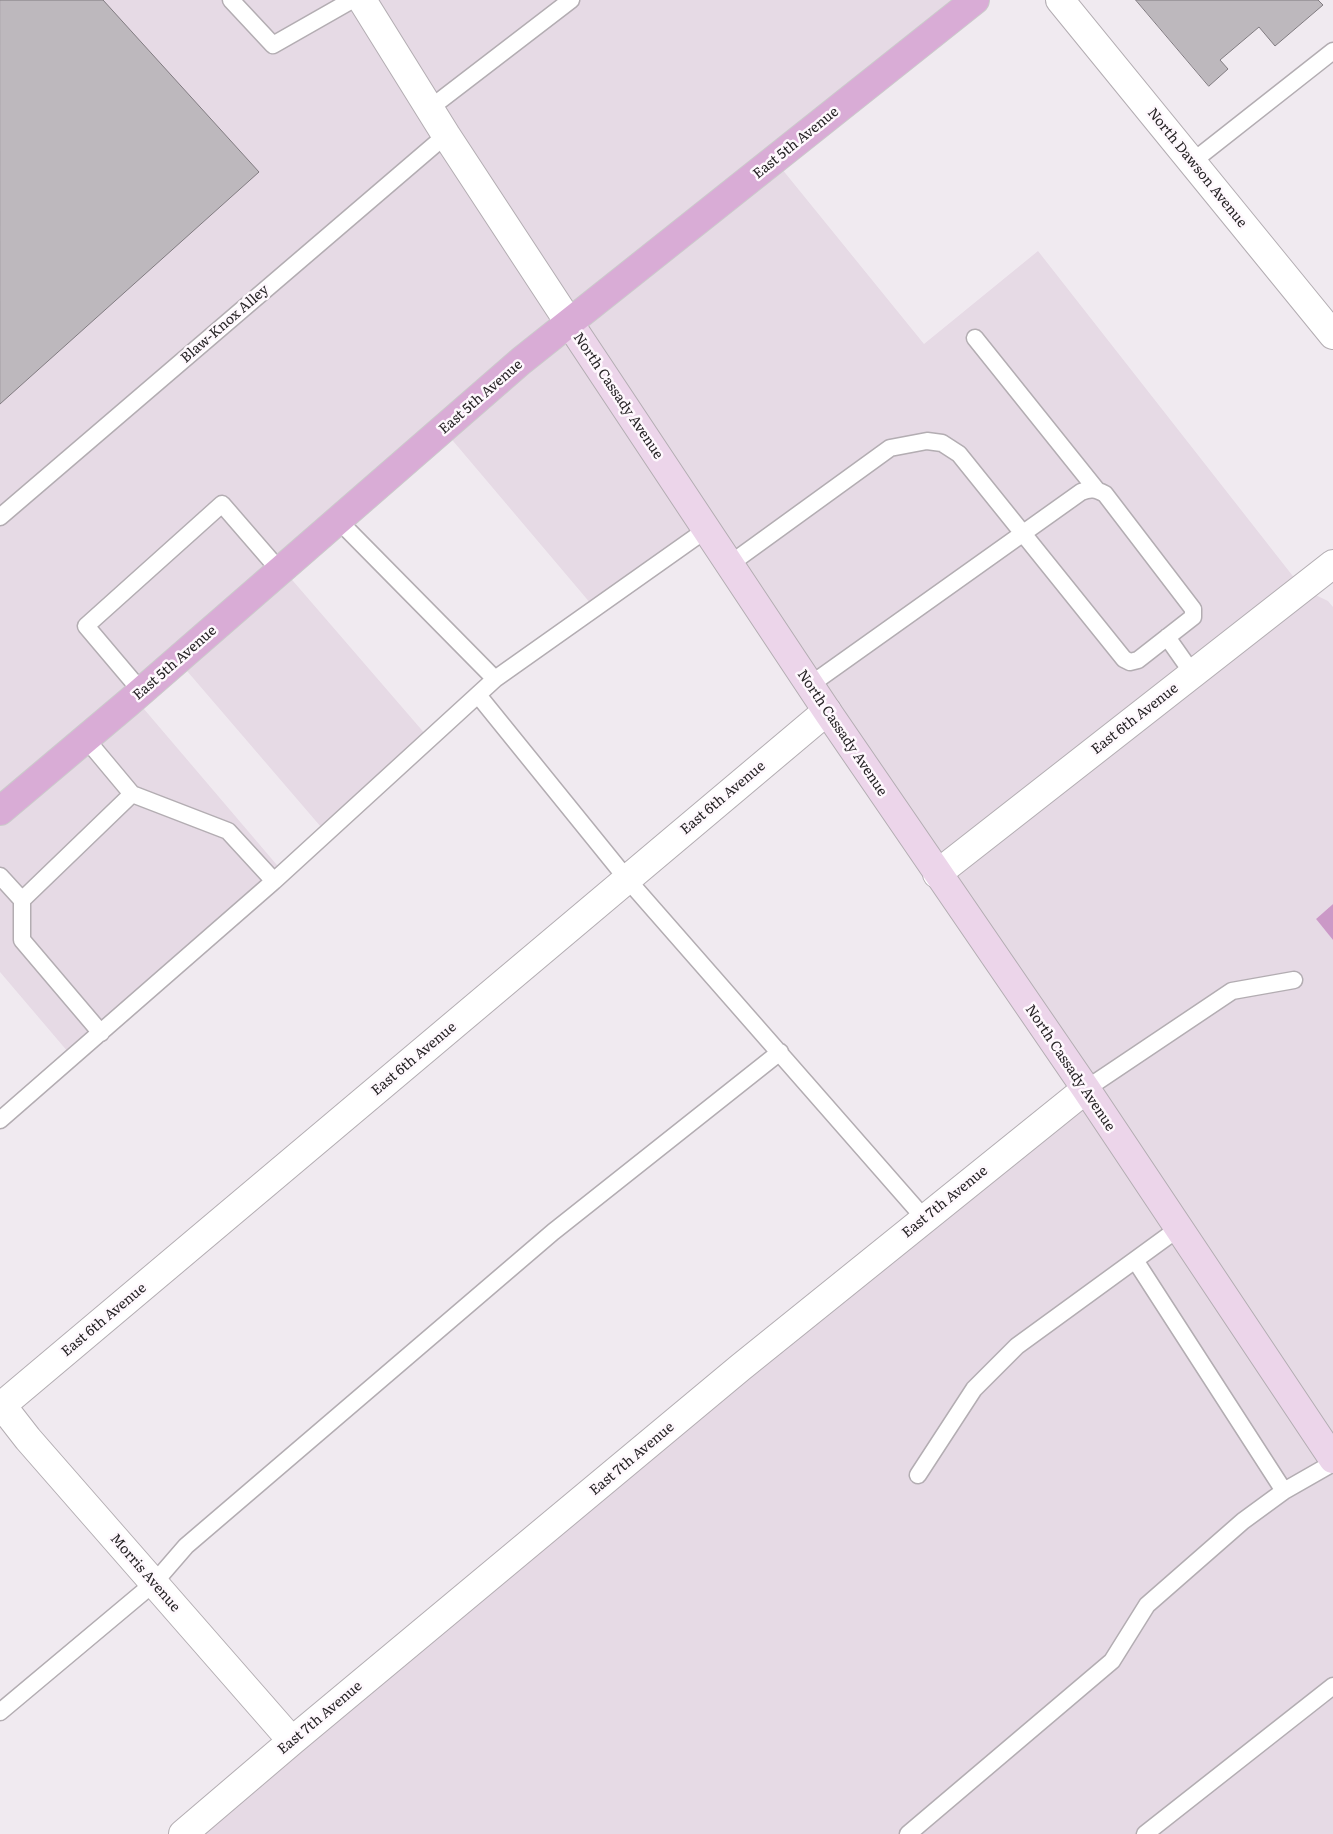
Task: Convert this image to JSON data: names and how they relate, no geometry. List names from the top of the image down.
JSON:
{
  "streets": {
    "main road": ["East 5th Avenue", "North Cassady Avenue"],
    "street": [
      "North Dawson Avenue",
      "East 6th Avenue",
      "East 7th Avenue",
      "Morris Avenue"
    ],
    "lane": ["Blaw-Knox Alley"]
  },
  "crossings": [
    ["East 5th Avenue", "North Cassady Avenue"],
    ["Blaw-Knox Alley", "North Cassady Avenue"],
    ["North Cassady Avenue", "East 6th Avenue"],
    ["North Cassady Avenue", "East 7th Avenue"],
    ["East 6th Avenue", "Morris Avenue"],
    ["East 7th Avenue", "Morris Avenue"]
  ]
}
